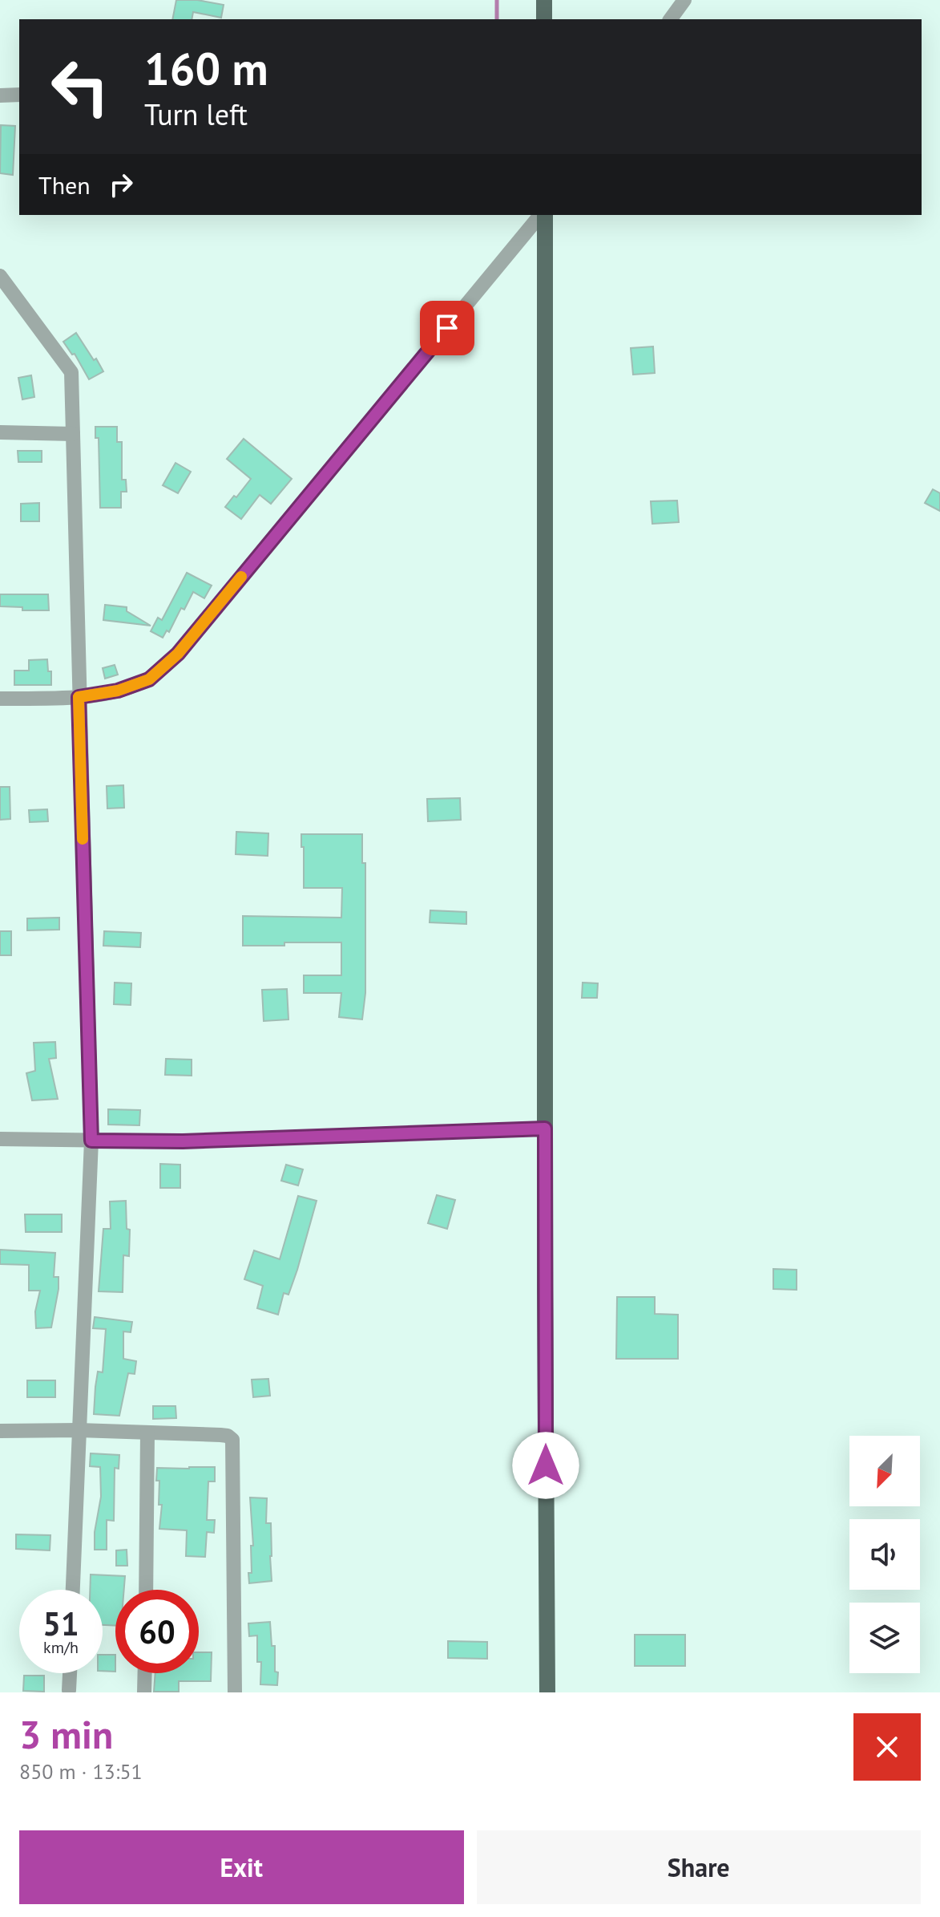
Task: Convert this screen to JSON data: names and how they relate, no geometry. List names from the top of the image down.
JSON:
{
  "north": "bottom left",
  "page": {
    "turn": ["160 m", "Turn left"],
    "then": "Then",
    "speed": "51 km/h",
    "limit": "60",
    "heading": ["3 min", "850 m · 13:51"],
    "buttons": ["Exit", "Share"]
  }
}
